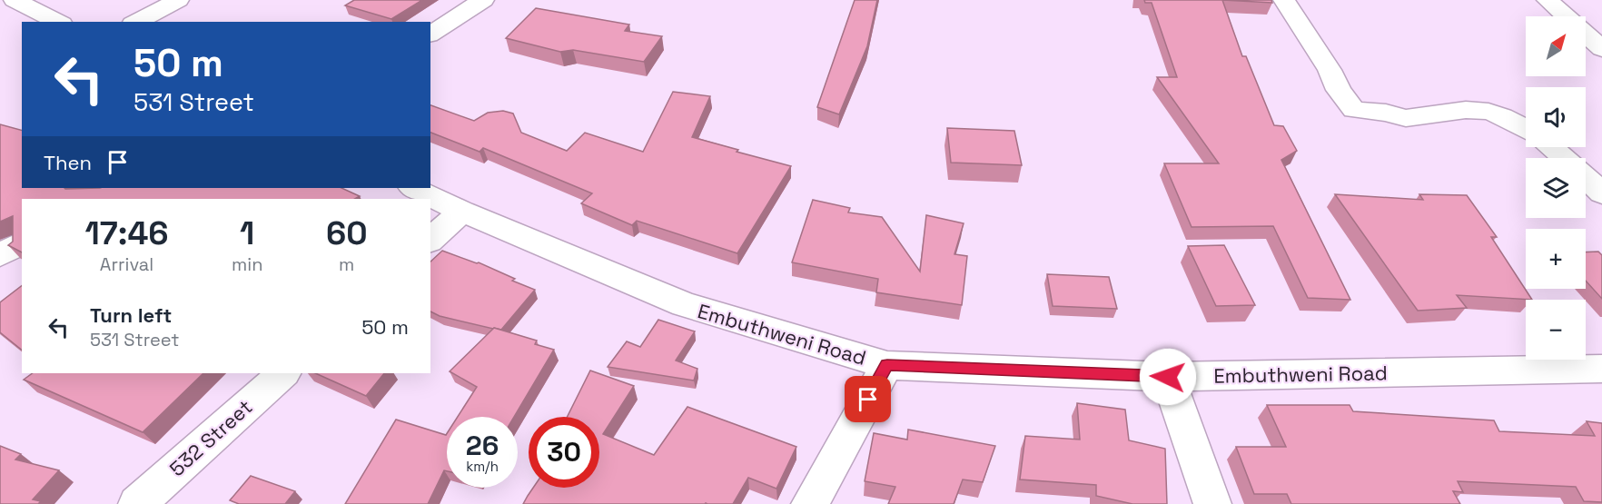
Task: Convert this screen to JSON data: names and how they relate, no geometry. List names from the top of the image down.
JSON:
{
  "streets": {
    "street": ["Embuthweni Road", "532 Street"]
  },
  "north": "top right",
  "page": {
    "map_buttons": ["+", "−"],
    "turn": ["50 m", "531 Street"],
    "then": "Then",
    "eta": [
      "17:46",
      "Arrival",
      "1",
      "min",
      "60",
      "m"
    ],
    "list": [
      {
        "name": "Turn left",
        "note": "531 Street",
        "value": "50 m"
      }
    ],
    "speed": "26 km/h",
    "limit": "30"
  }
}
